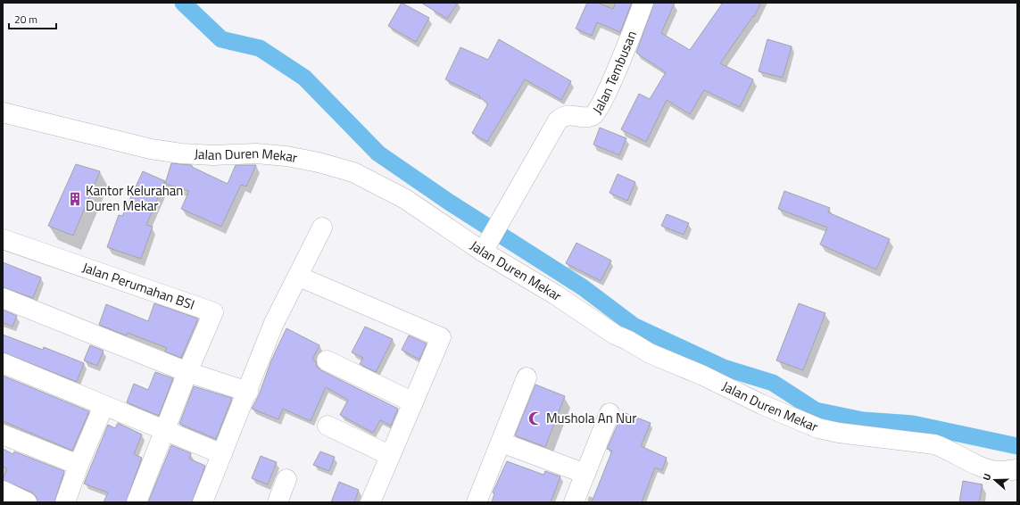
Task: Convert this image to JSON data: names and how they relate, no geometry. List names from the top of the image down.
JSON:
{
  "streets": {
    "street": ["Jalan Tembusan", "Jalan Duren Mekar", "Jalan Perumahan BSI"]
  },
  "crossings": [
    ["Jalan Tembusan", "Jalan Duren Mekar"]
  ],
  "places": {
    "building": ["Kantor Kelurahan Duren Mekar"],
    "mosque": ["Mushola An Nur"]
  },
  "scale_bar": "20 m",
  "north": "left"
}
